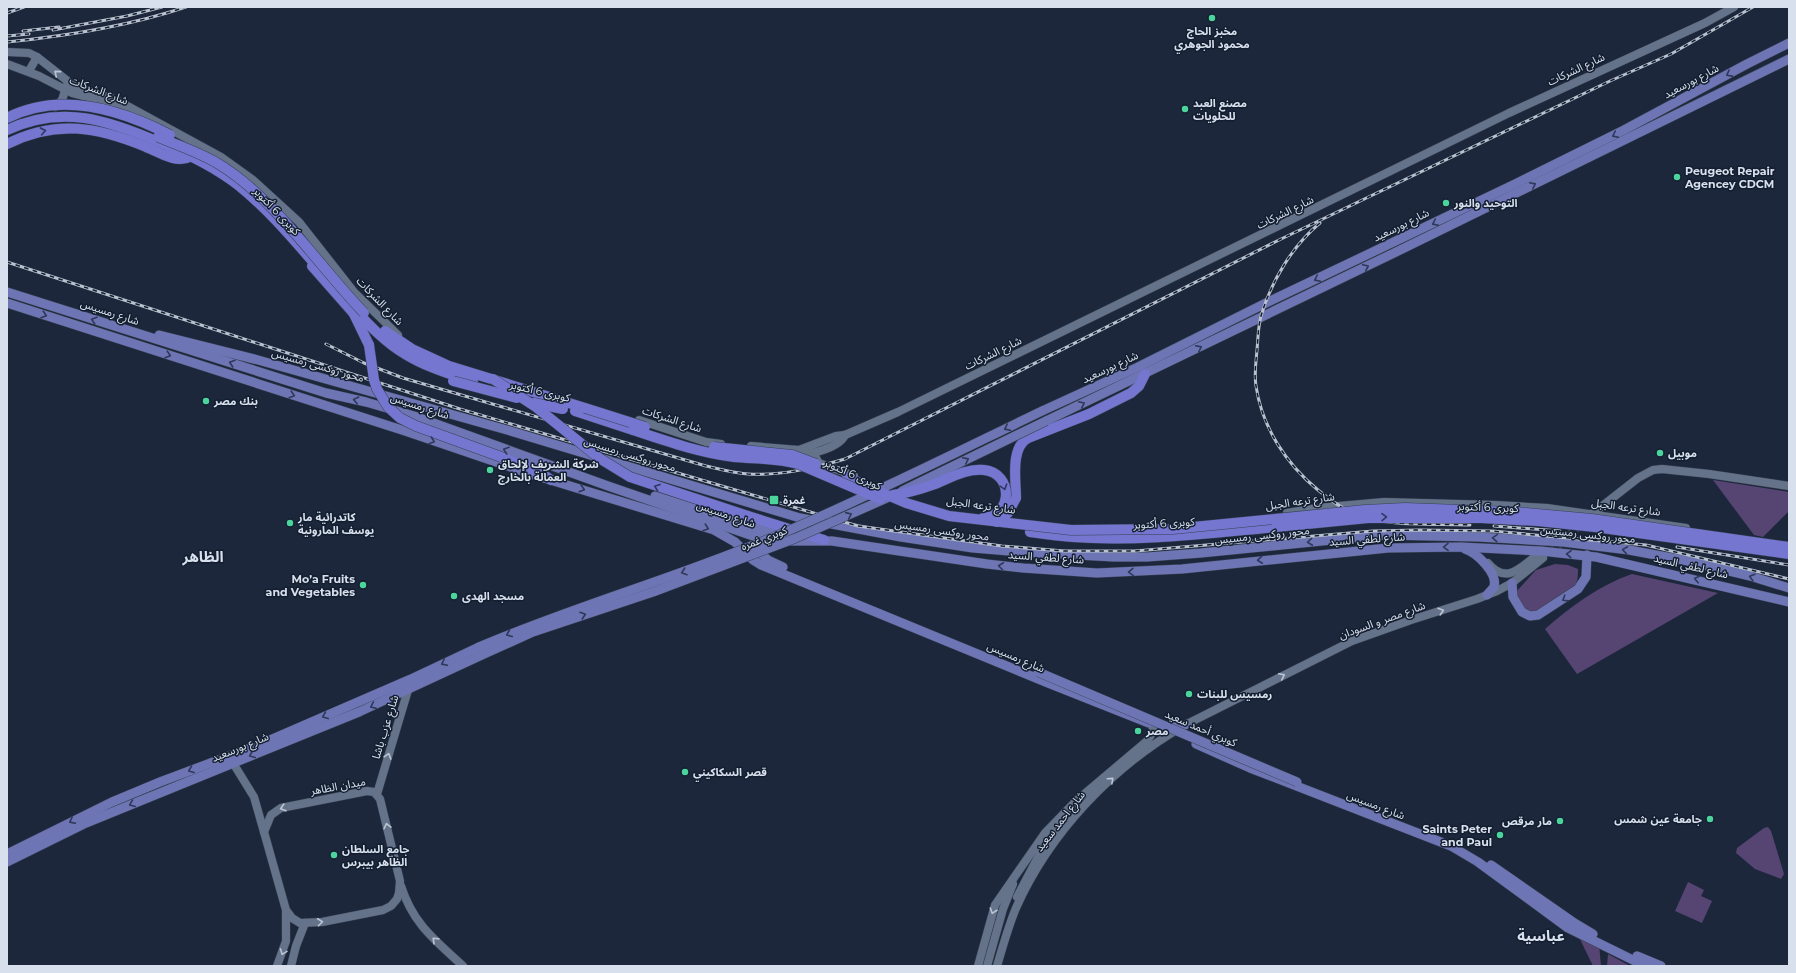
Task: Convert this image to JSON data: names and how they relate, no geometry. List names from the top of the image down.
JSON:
{
  "streets": {
    "highway": ["كوبرى 6 أكتوبر"],
    "main road": [
      "شارع الشركات",
      "شارع بورسعيد",
      "شارع رمسيس",
      "محور روكسى رمسيس",
      "شارع ترعه الجبل",
      "كوبري غمره",
      "شارع لطفي السيد",
      "شارع مصر و السودان",
      "شارع عزب باشا",
      "كوبري أحمد سعيد",
      "ميدان الظاهر",
      "شارع احمد سعيد"
    ]
  },
  "crossings": [
    ["شارع الشركات", "شارع ترعه الجبل"],
    ["شارع بورسعيد", "كوبري غمره"],
    ["شارع بورسعيد", "شارع عزب باشا"],
    ["كوبرى 6 أكتوبر", "شارع ترعه الجبل"],
    ["شارع رمسيس", "محور روكسى رمسيس"],
    ["شارع رمسيس", "شارع لطفي السيد"],
    ["شارع رمسيس", "شارع مصر و السودان"],
    ["شارع رمسيس", "كوبري أحمد سعيد"],
    ["شارع رمسيس", "شارع احمد سعيد"],
    ["شارع لطفي السيد", "شارع مصر و السودان"],
    ["شارع مصر و السودان", "شارع احمد سعيد"],
    ["شارع عزب باشا", "ميدان الظاهر"]
  ],
  "one_way": [
    "محور روكسى رمسيس",
    "شارع لطفي السيد",
    "شارع مصر و السودان",
    "شارع عزب باشا"
  ],
  "districts": ["الظاهر", "عباسية"],
  "places": {
    "other": [
      "مخبز الحاج محمود الجوهري",
      "مصنع العبد للحلويات",
      "Peugeot Repair Agencey CDCM",
      "التوحيد والنور",
      "بنك مصر",
      "موبيل",
      "شركة الشريف لإلحاق العمالة بالخارج",
      "كاتدرائية مار يوسف المارونية",
      "Mo’a Fruits and Vegetables",
      "مسجد الهدى",
      "رمسيس للبنات",
      "مصر",
      "قصر السكاكيني",
      "جامعة عين شمس",
      "مار مرقص",
      "Saints Peter and Paul",
      "جامع السلطان الظاهر بيبرس"
    ],
    "transit": ["غمرة"]
  }
}
